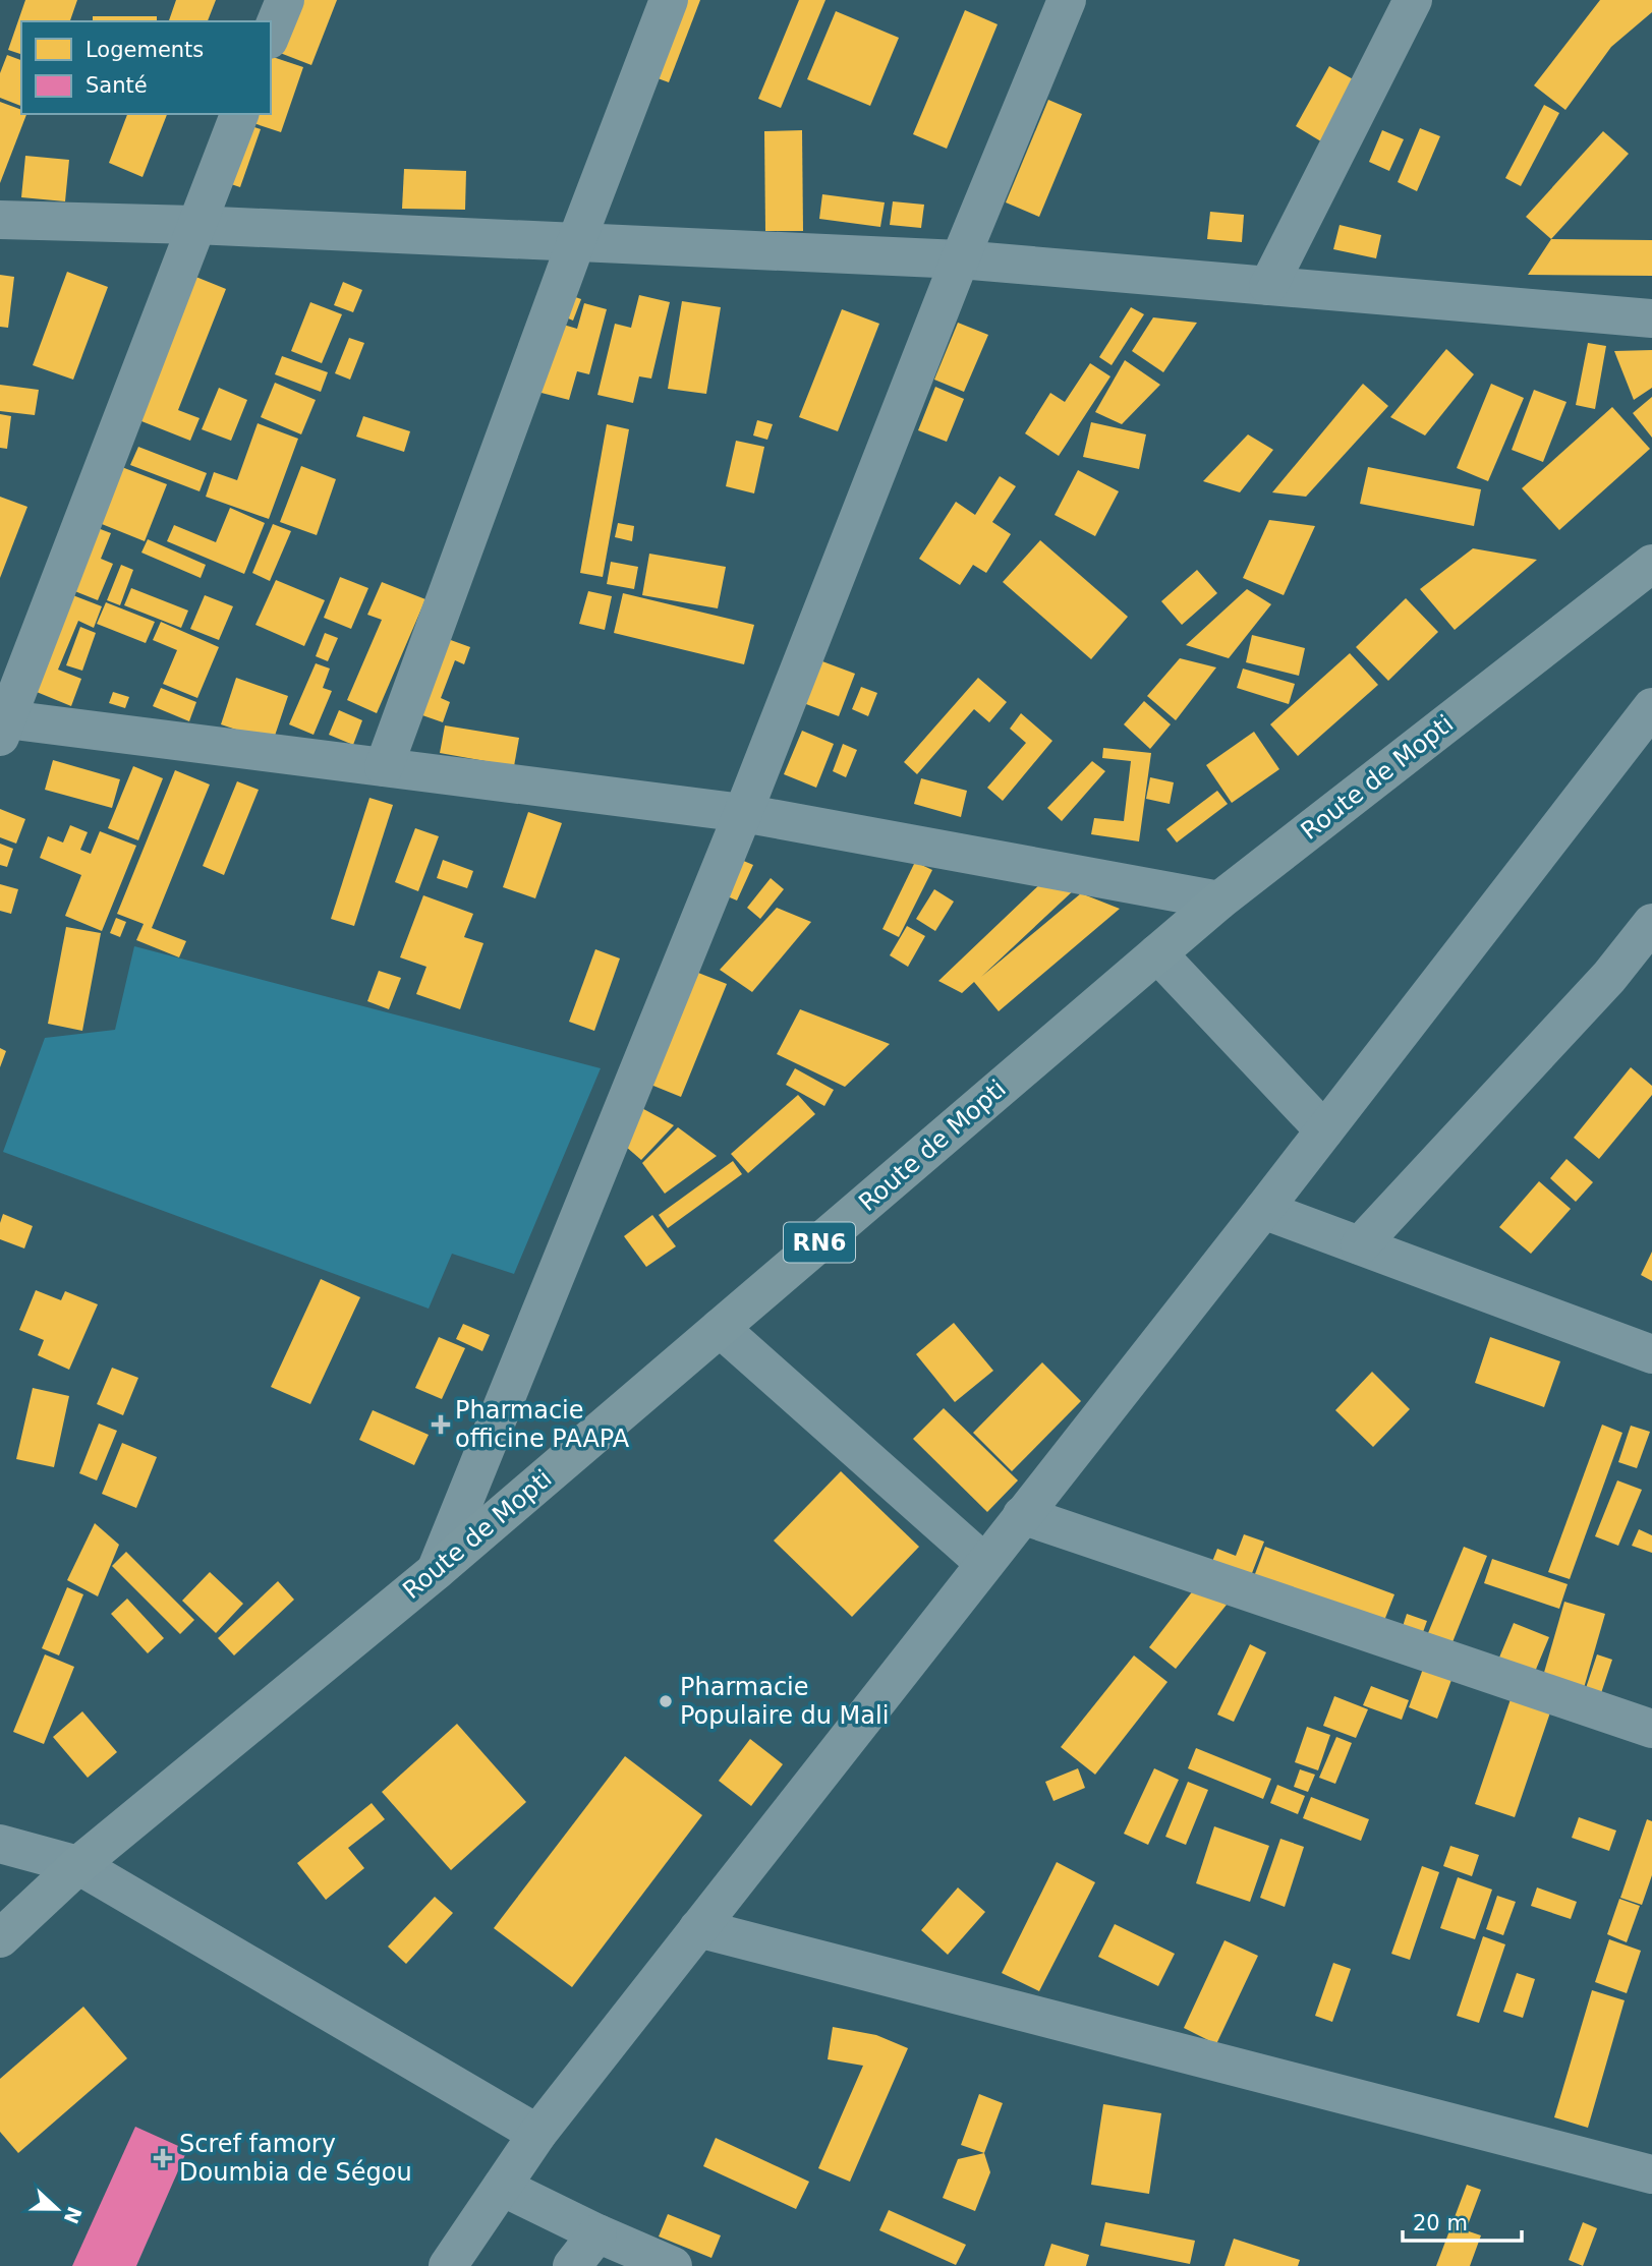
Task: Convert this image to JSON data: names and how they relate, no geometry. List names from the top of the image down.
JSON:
{
  "streets": {
    "highway": ["Route de Mopti", "RN6"]
  },
  "places": {
    "health": ["Pharmacie officine PAAPA", "Scref famory Doumbia de Ségou"],
    "other": ["Pharmacie Populaire du Mali"]
  },
  "legend": ["Logements", "Santé"],
  "scale_bar": "20 m",
  "north": "right"
}
